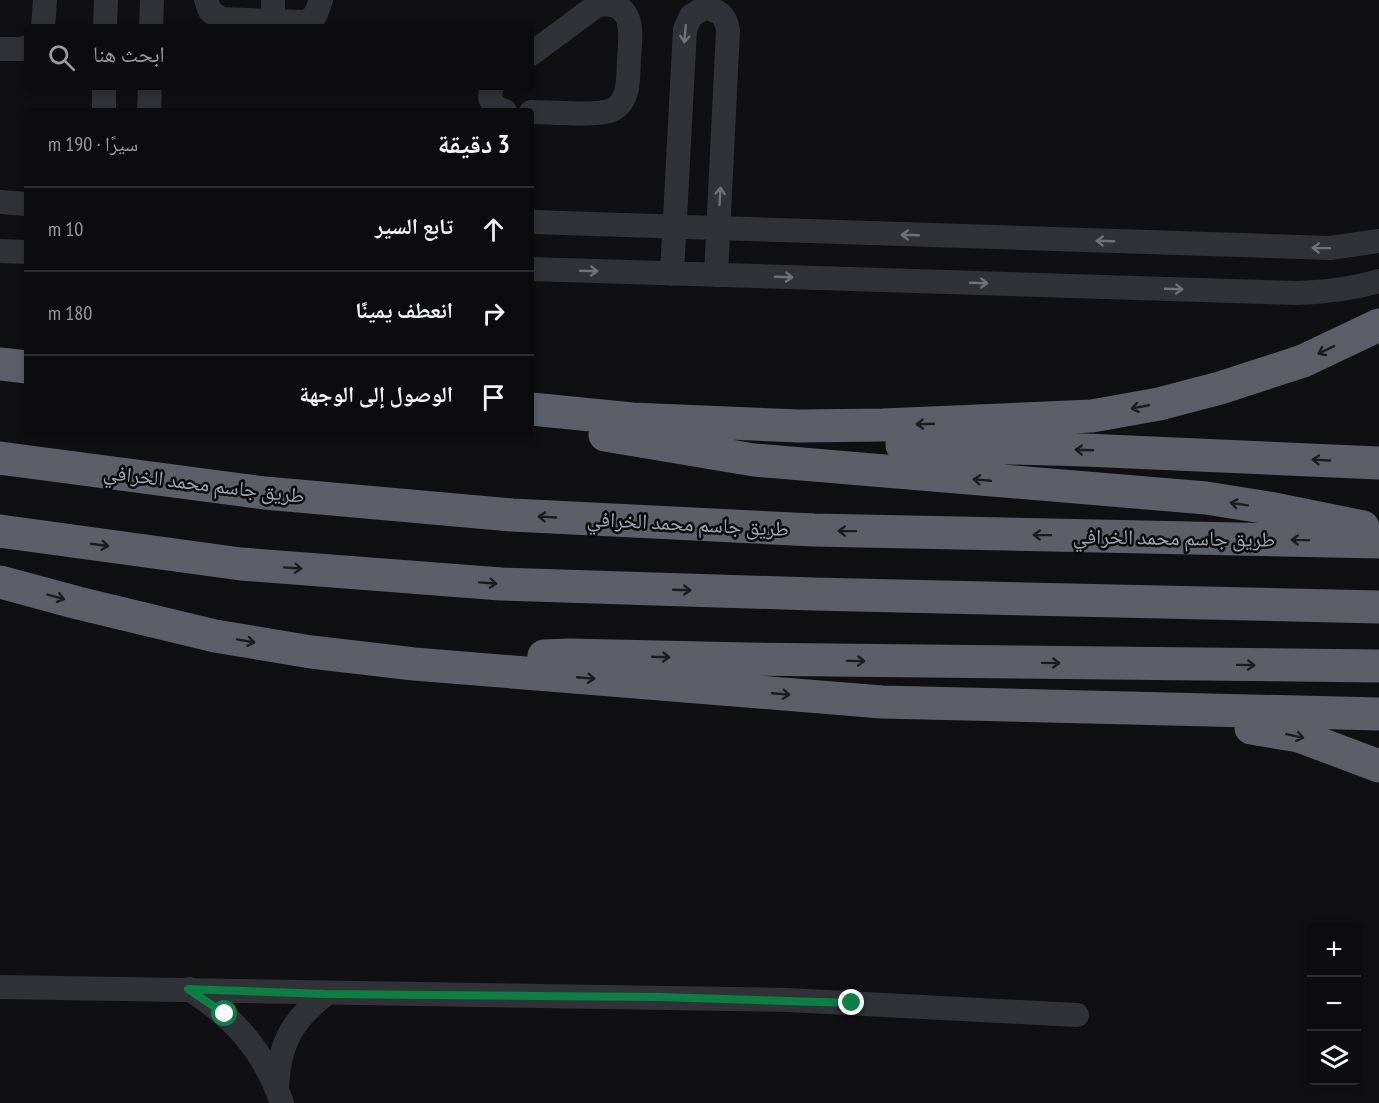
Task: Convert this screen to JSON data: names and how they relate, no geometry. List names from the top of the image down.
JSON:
{
  "streets": {
    "highway": ["طريق جاسم محمد الخرافي"]
  },
  "page": {
    "search": "ابحث هنا",
    "heading": ["3 دقيقة", "سيرًا · 190 m"],
    "list": [
      ["تابع السير", "10 m"],
      ["انعطف يمينًا", "180 m"],
      "الوصول إلى الوجهة"
    ],
    "map_buttons": ["+", "−"]
  }
}
